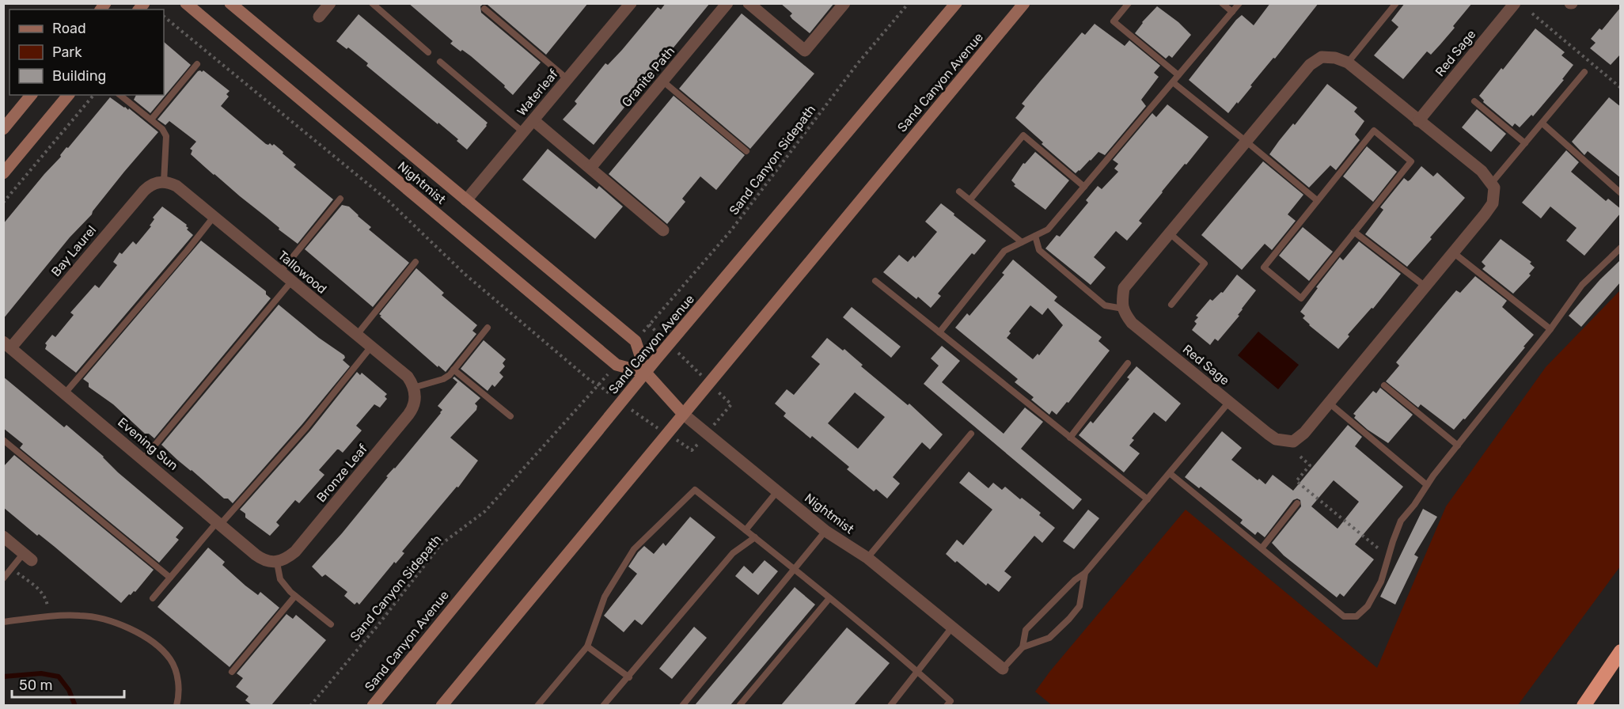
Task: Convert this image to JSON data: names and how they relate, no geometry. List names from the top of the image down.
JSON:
{
  "streets": {
    "main road": ["Sand Canyon Avenue", "Nightmist"],
    "street": [
      "Red Sage",
      "Granite Path",
      "Waterleaf",
      "Bay Laurel",
      "Tallowood",
      "Evening Sun",
      "Bronze Leaf"
    ],
    "path": ["Sand Canyon Sidepath"]
  },
  "crossings": [
    ["Sand Canyon Avenue", "Nightmist"],
    ["Waterleaf", "Nightmist"],
    ["Bay Laurel", "Tallowood"],
    ["Bay Laurel", "Evening Sun"],
    ["Tallowood", "Bronze Leaf"],
    ["Evening Sun", "Bronze Leaf"]
  ],
  "legend": ["Road", "Park", "Building"],
  "scale_bar": "50 m"
}
